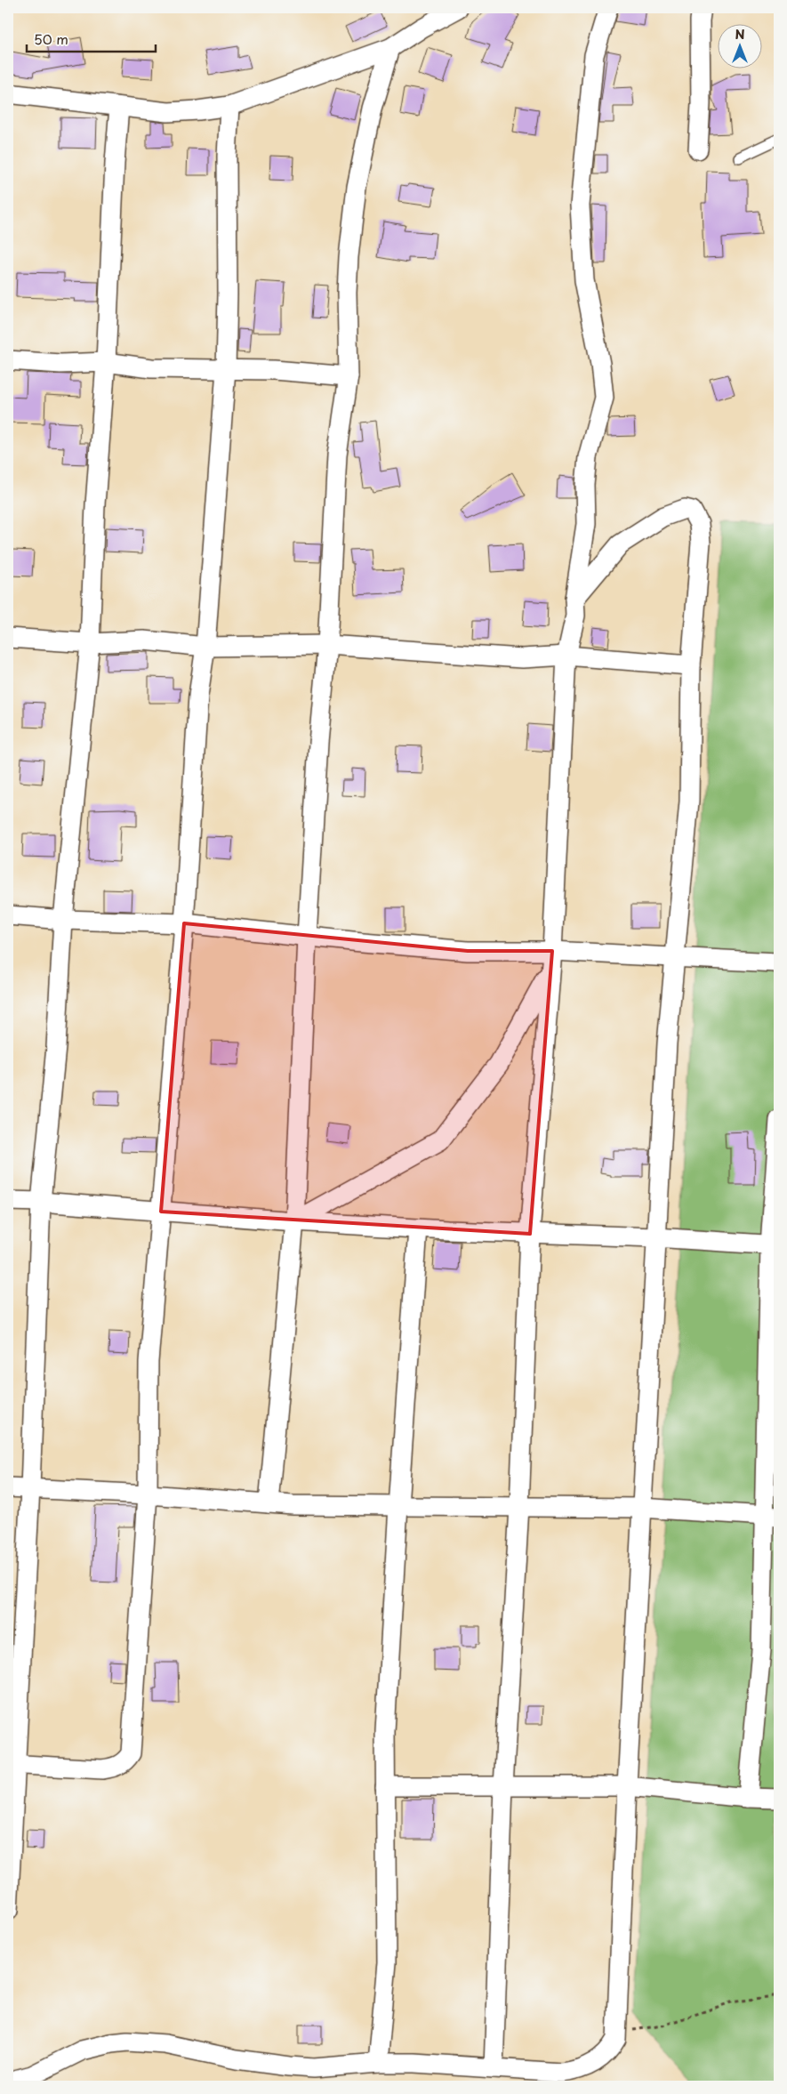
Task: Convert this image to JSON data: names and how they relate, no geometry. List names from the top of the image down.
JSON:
{
  "scale_bar": "50 m",
  "north": "top"
}
